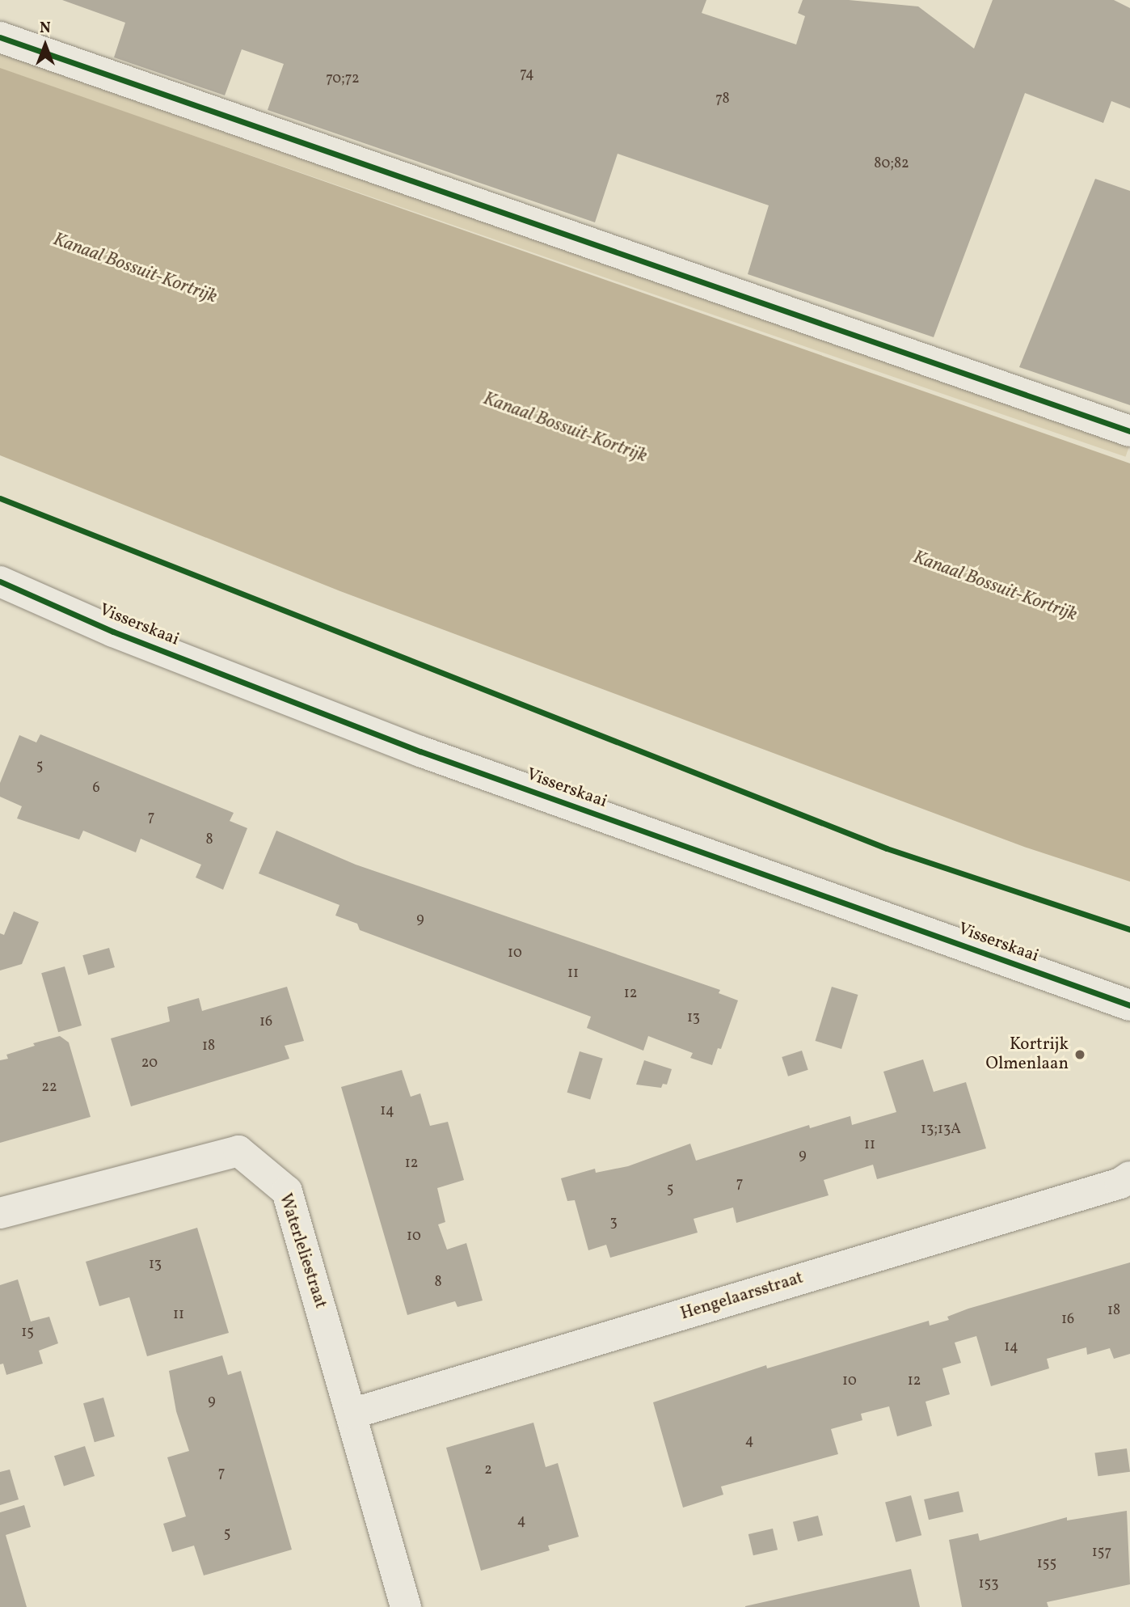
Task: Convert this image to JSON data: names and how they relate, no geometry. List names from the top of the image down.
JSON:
{
  "streets": {
    "street": ["Visserskaai", "Waterleliestraat", "Hengelaarsstraat"]
  },
  "crossings": [
    ["Waterleliestraat", "Hengelaarsstraat"]
  ],
  "water": ["Kanaal Bossuit-Kortrijk"],
  "places": ["Kortrijk Olmenlaan"],
  "house_numbers": [
    "74",
    "70;72",
    "78",
    "80;82",
    "5",
    "6",
    "7",
    "8",
    "9",
    "10",
    "11",
    "12",
    "13",
    "16",
    "18",
    "20",
    "22",
    "14",
    "13;13A",
    "11",
    "9",
    "12",
    "7",
    "5",
    "3",
    "10",
    "13",
    "8",
    "18",
    "11",
    "16",
    "15",
    "14",
    "10",
    "12",
    "9",
    "4",
    "2",
    "7",
    "4",
    "5",
    "157",
    "155",
    "153"
  ],
  "north": "top"
}
